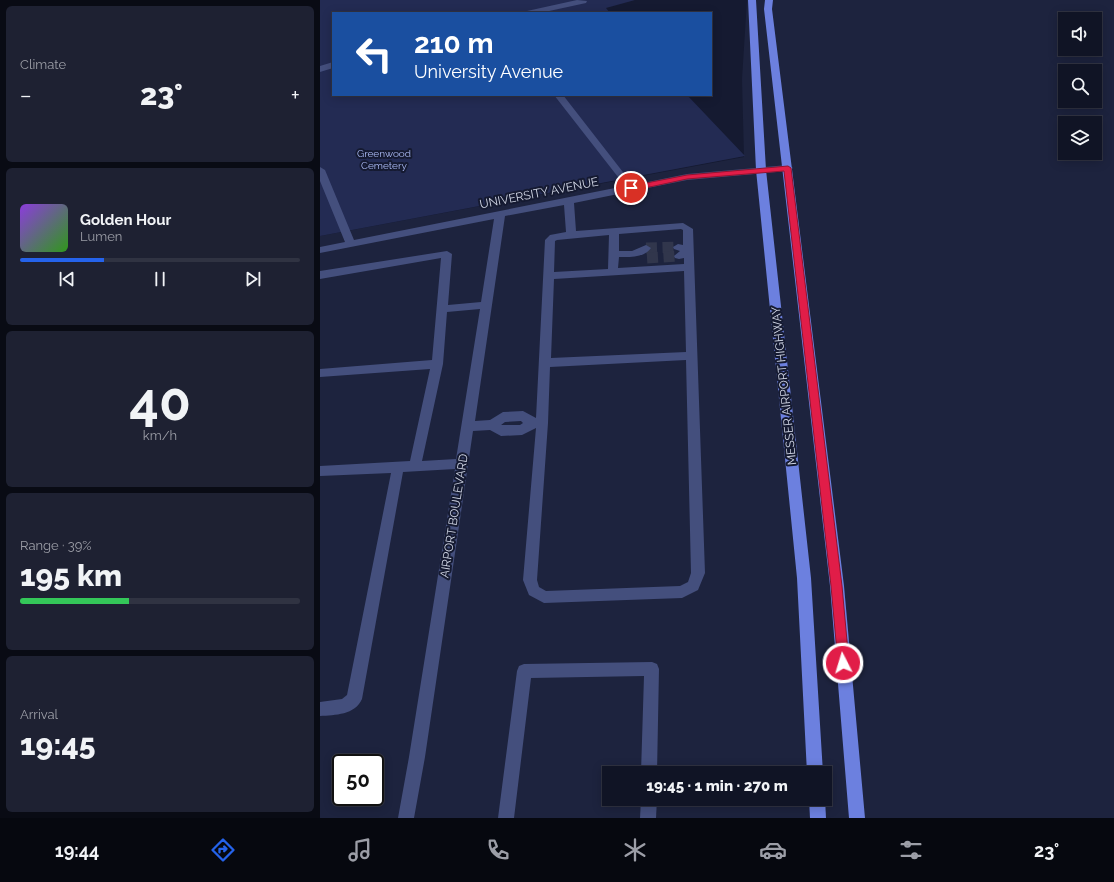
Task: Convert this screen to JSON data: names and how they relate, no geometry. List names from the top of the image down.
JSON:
{
  "streets": {
    "main road": ["MESSER AIRPORT HIGHWAY"],
    "street": ["UNIVERSITY AVENUE", "AIRPORT BOULEVARD"]
  },
  "crossings": [
    ["UNIVERSITY AVENUE", "MESSER AIRPORT HIGHWAY"],
    ["UNIVERSITY AVENUE", "AIRPORT BOULEVARD"]
  ],
  "parks": ["Greenwood Cemetery"],
  "page": {
    "tile": [
      "Climate",
      ["40", "km/h"],
      ["Range · 39%", "195 km"],
      ["Arrival", "19:45"]
    ],
    "turn": ["210 m", "University Avenue"],
    "heat": ["−", "23°", "+"],
    "song": ["Golden Hour", "Lumen"],
    "limit": "50",
    "trip": "19:45 · 1 min · 270 m",
    "tabs": ["19:44", "23°"]
  }
}
